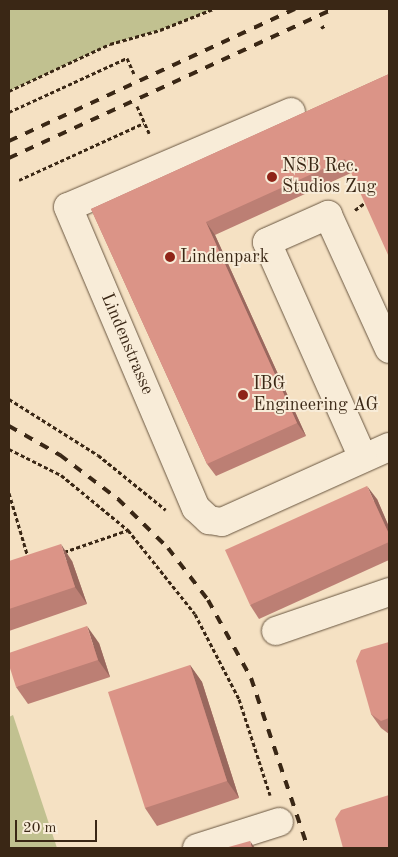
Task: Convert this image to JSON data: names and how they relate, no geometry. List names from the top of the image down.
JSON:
{
  "streets": {
    "street": ["Lindenstrasse"]
  },
  "places": ["NSB Rec. Studios Zug", "Lindenpark", "IBG Engineering AG"],
  "scale_bar": "20 m"
}
